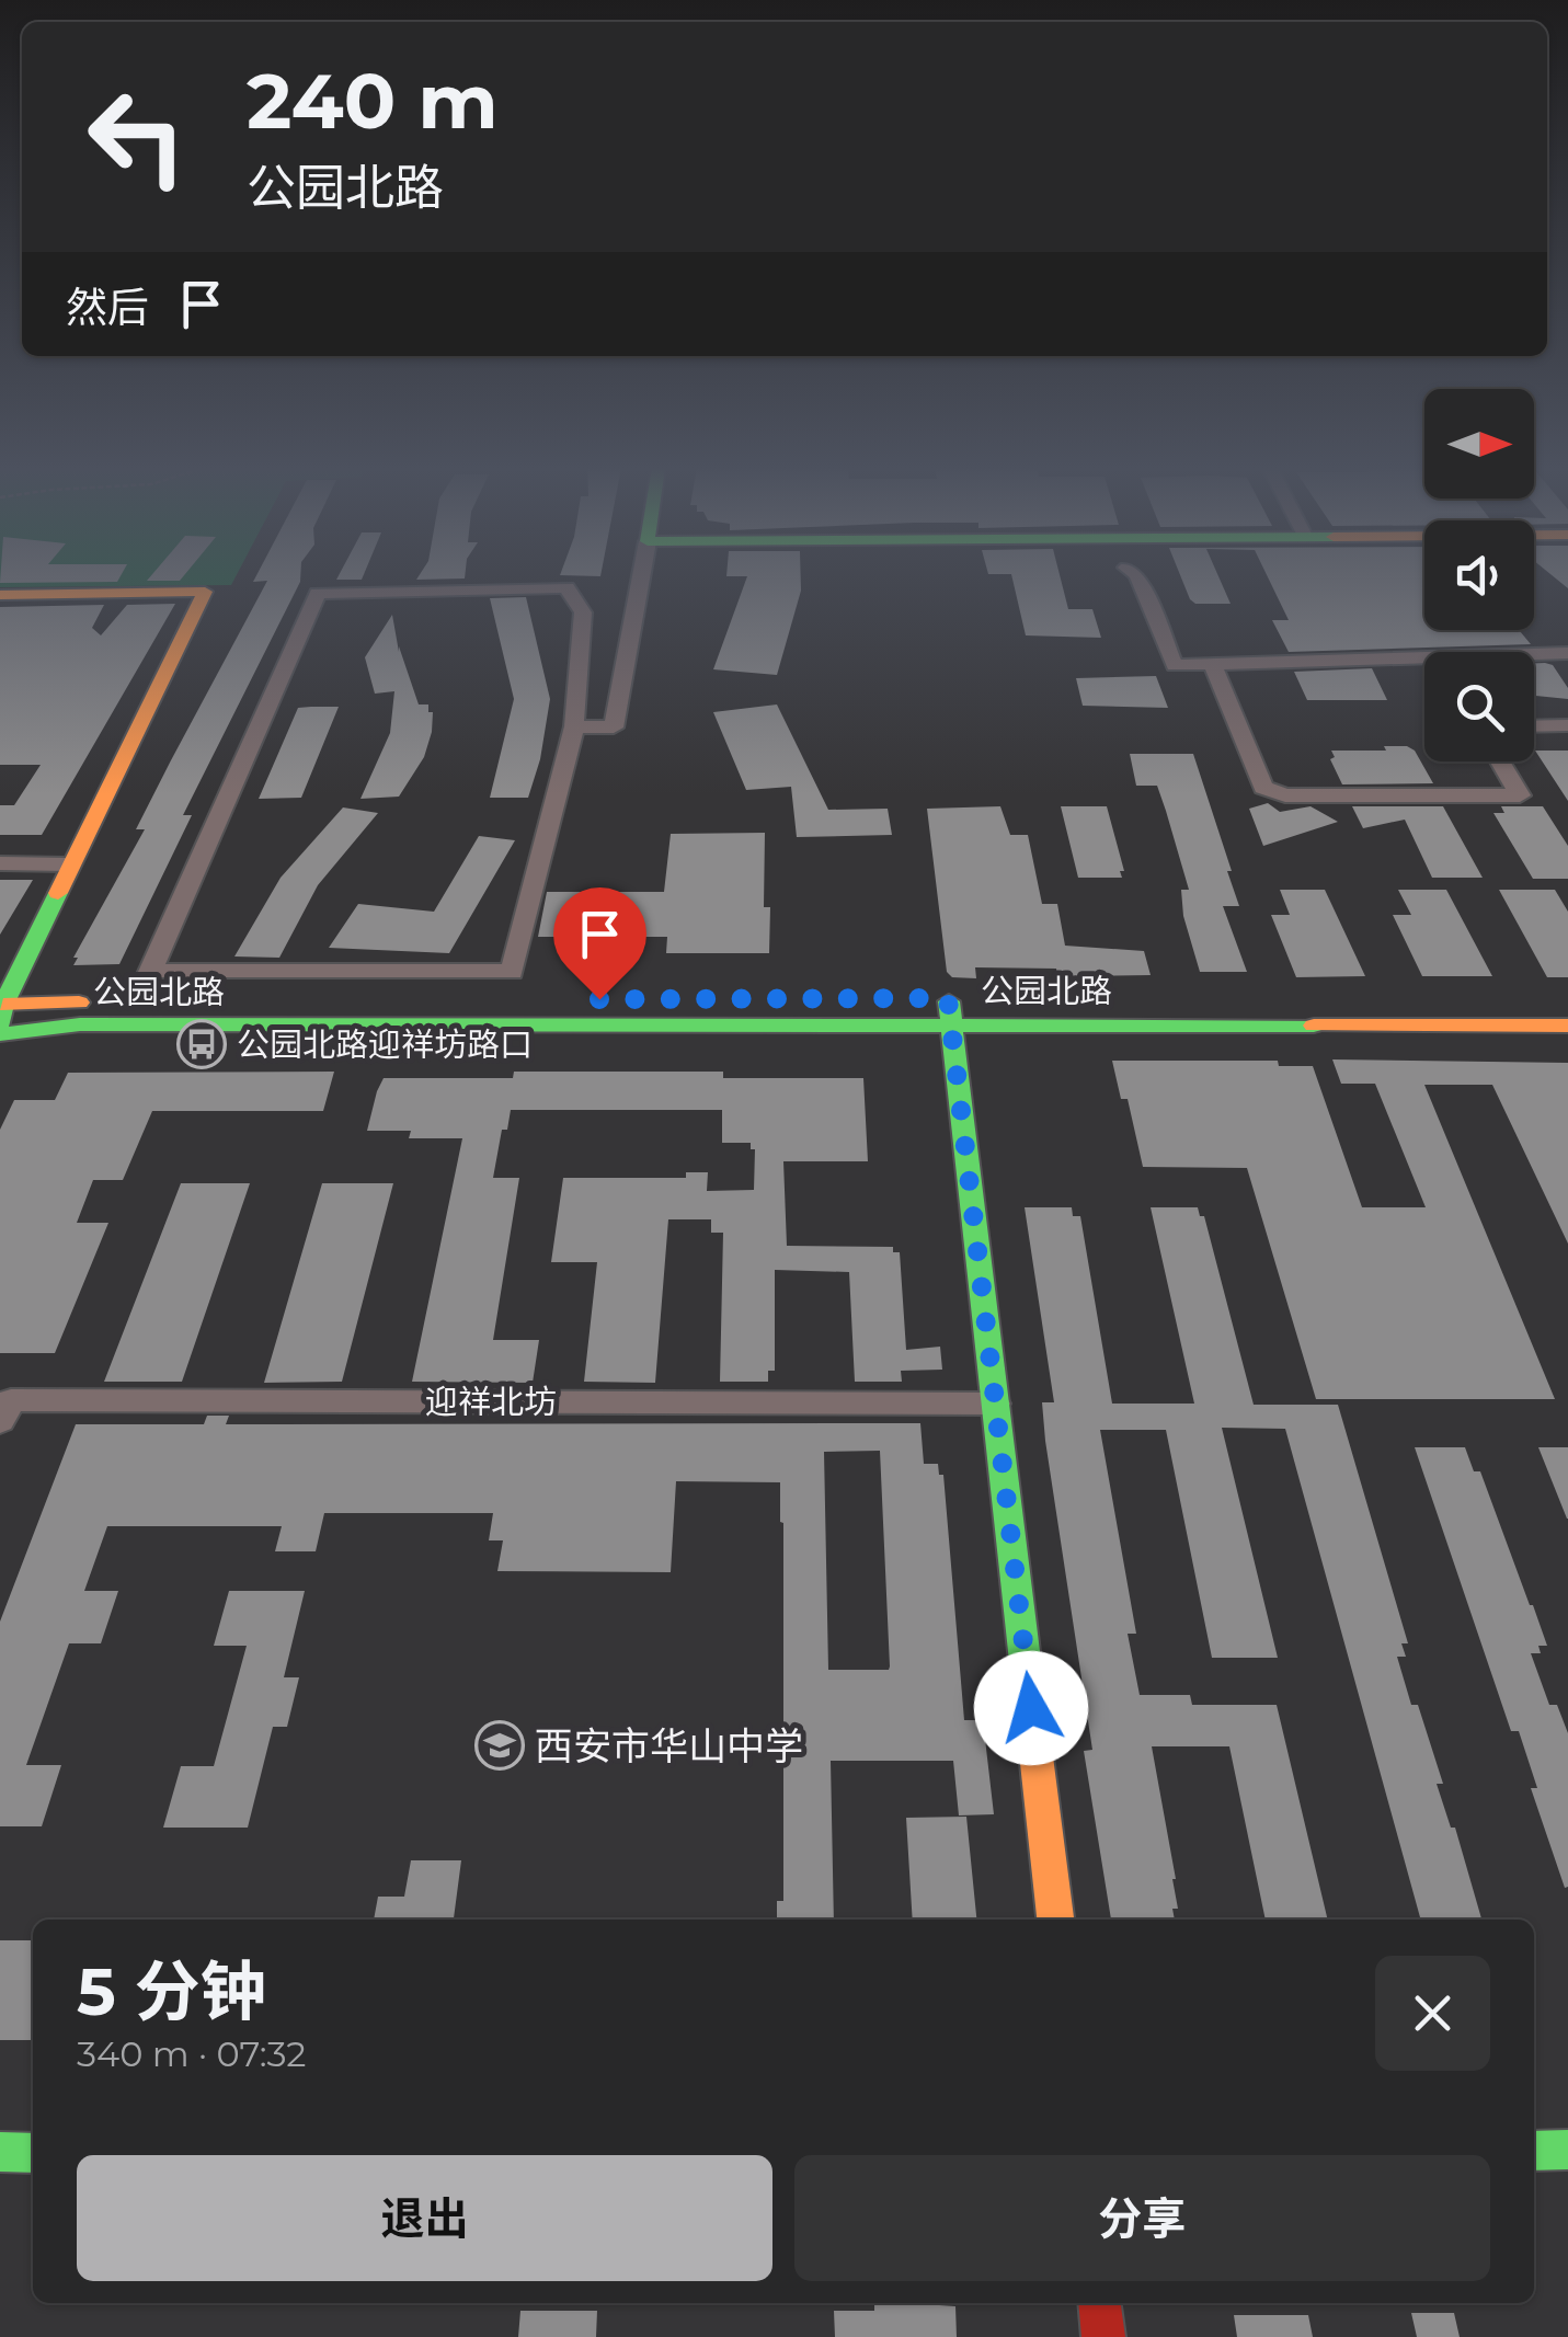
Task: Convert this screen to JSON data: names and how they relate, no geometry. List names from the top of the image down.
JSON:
{
  "streets": {
    "street": ["公园北路", "迎祥北坊"]
  },
  "places": {
    "bus stop": ["公园北路迎祥坊路口"],
    "school or university": ["西安市华山中学"]
  },
  "north": "right",
  "page": {
    "turn": ["240 m", "公园北路"],
    "then": "然后",
    "heading": ["5 分钟", "340 m · 07:32"],
    "buttons": ["退出", "分享"]
  }
}
